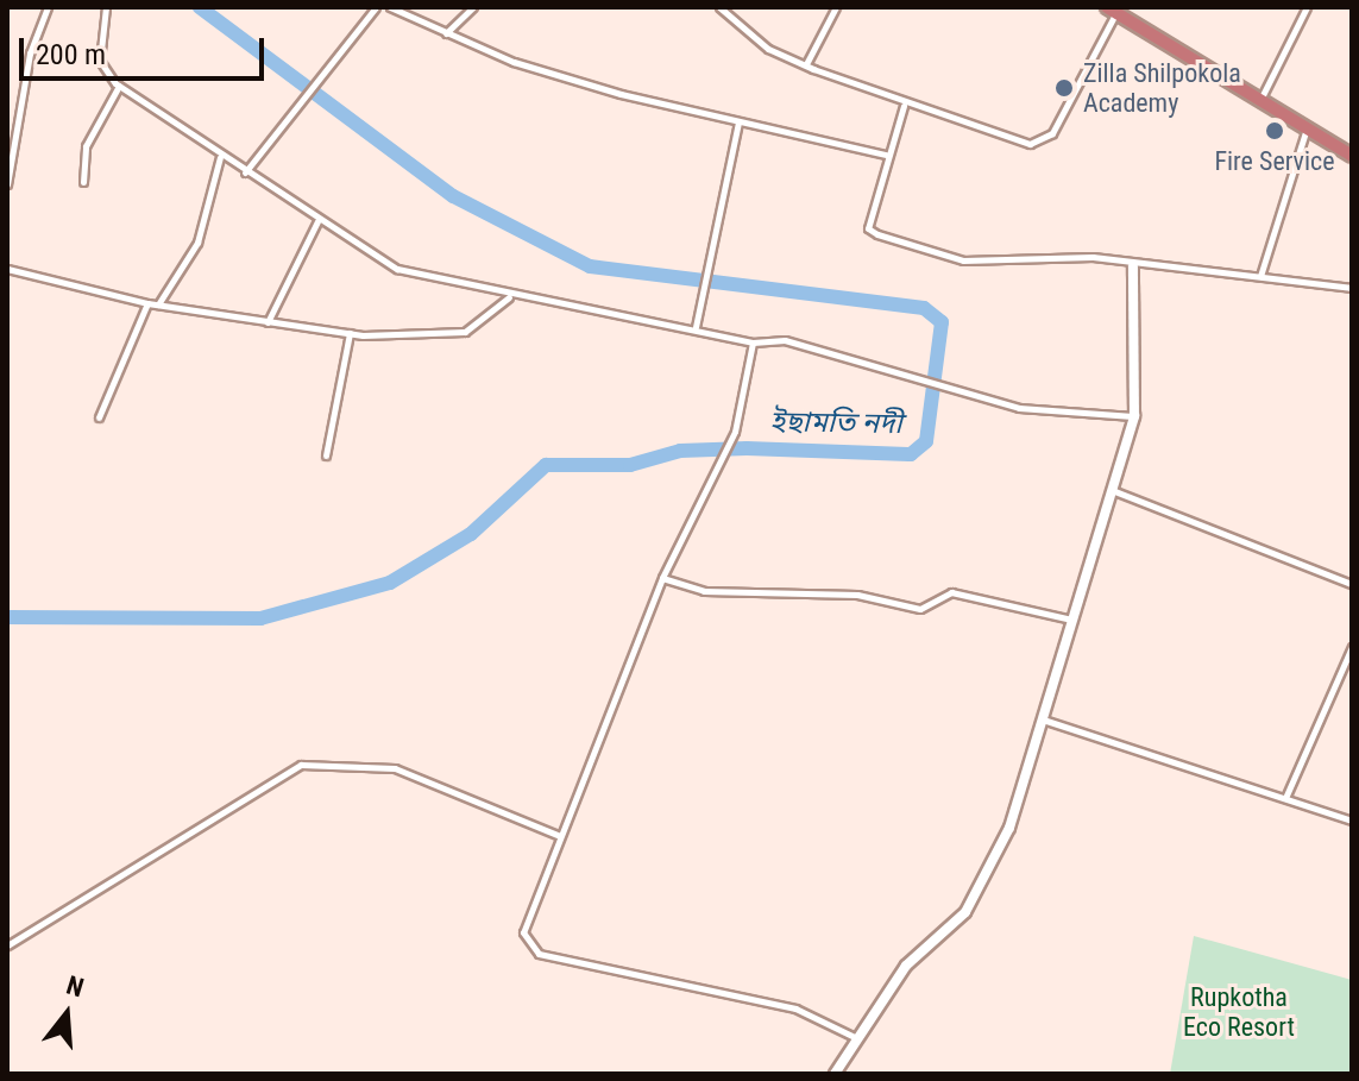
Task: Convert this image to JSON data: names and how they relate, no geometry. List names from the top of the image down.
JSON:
{
  "water": ["ইছামতি নদী"],
  "parks": ["Rupkotha Eco Resort"],
  "places": ["Zilla Shilpokola Academy", "Fire Service"],
  "scale_bar": "200 m",
  "north": "top"
}
